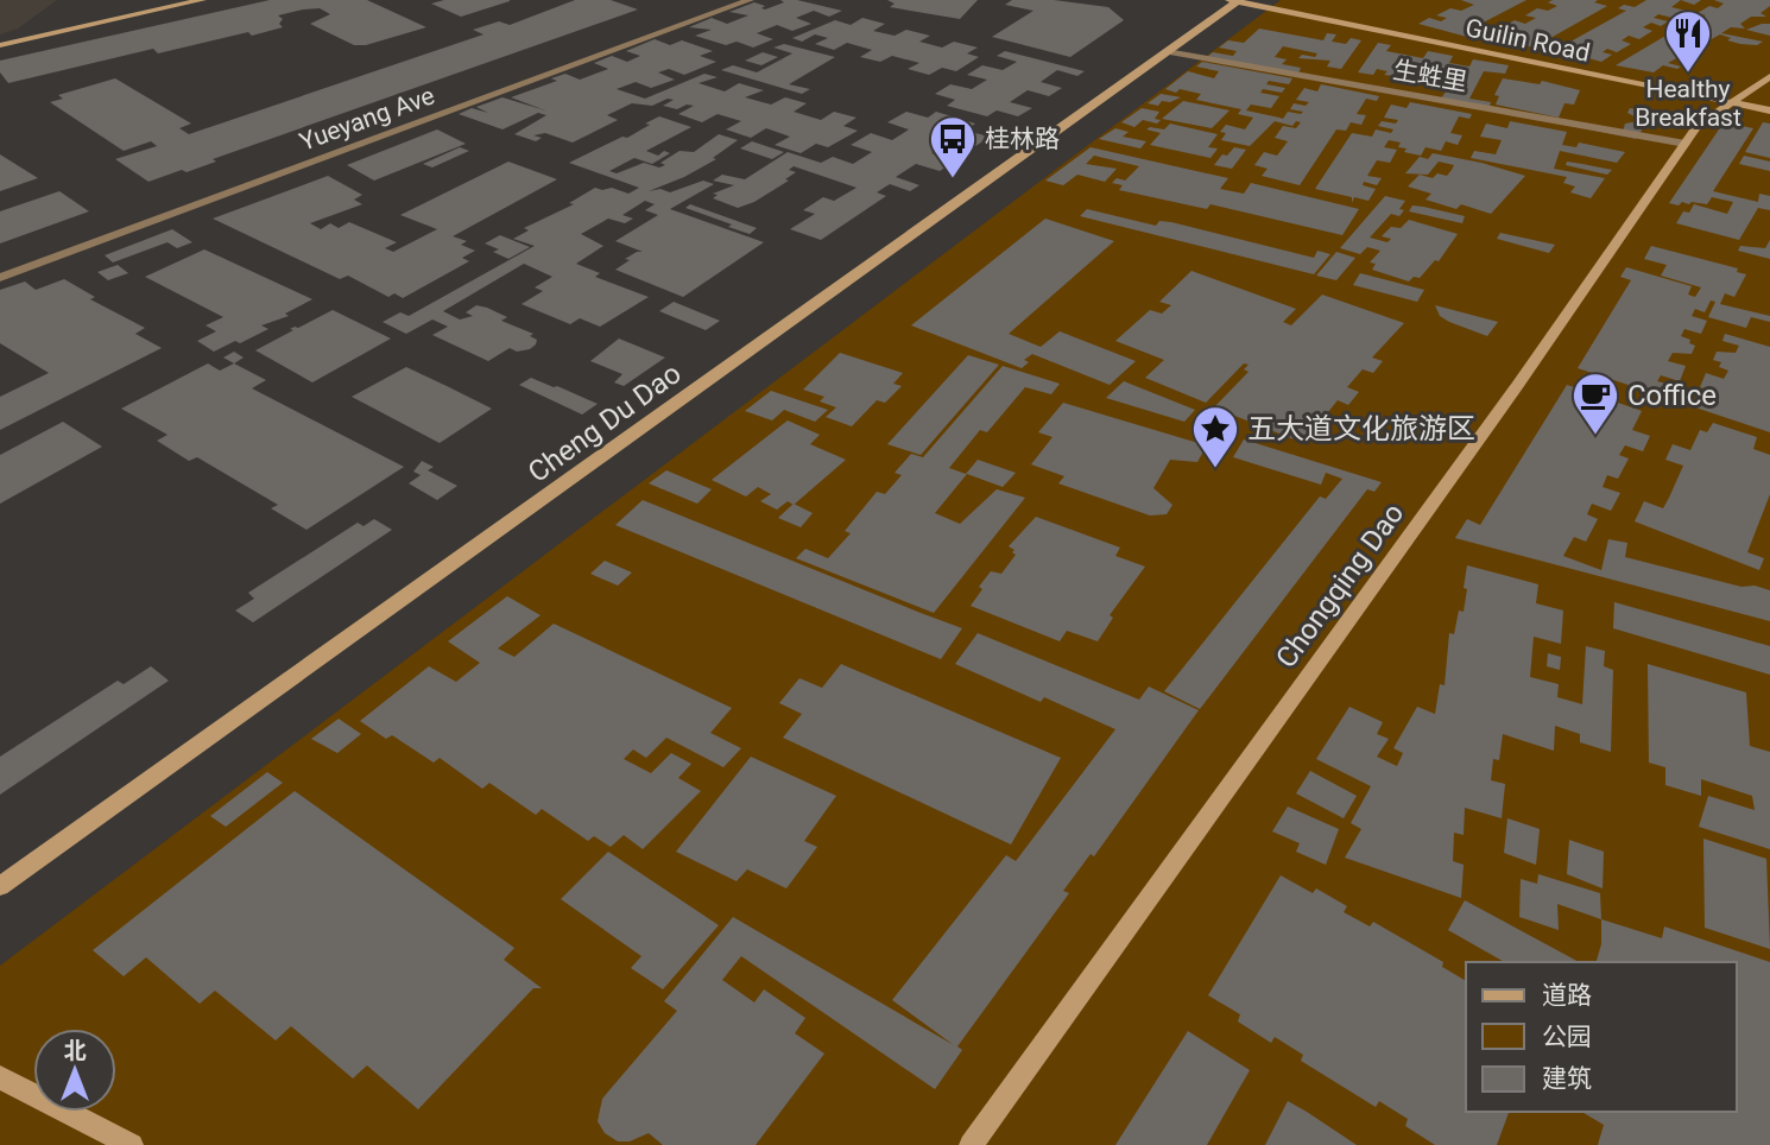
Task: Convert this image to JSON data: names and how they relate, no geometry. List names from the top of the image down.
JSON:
{
  "streets": {
    "street": [
      "Guilin Road",
      "生﨡里",
      "Yueyang Ave",
      "Cheng Du Dao",
      "Chongqing Dao"
    ]
  },
  "crossings": [
    ["Guilin Road", "Cheng Du Dao"],
    ["Guilin Road", "Chongqing Dao"],
    ["生﨡里", "Cheng Du Dao"],
    ["生﨡里", "Chongqing Dao"]
  ],
  "places": {
    "restaurant": ["Healthy Breakfast"],
    "bus stop": ["桂林路"],
    "cafe": ["Coffice"],
    "place": ["五大道文化旅游区"]
  },
  "legend": ["道路", "公园", "建筑"],
  "north": "top"
}
